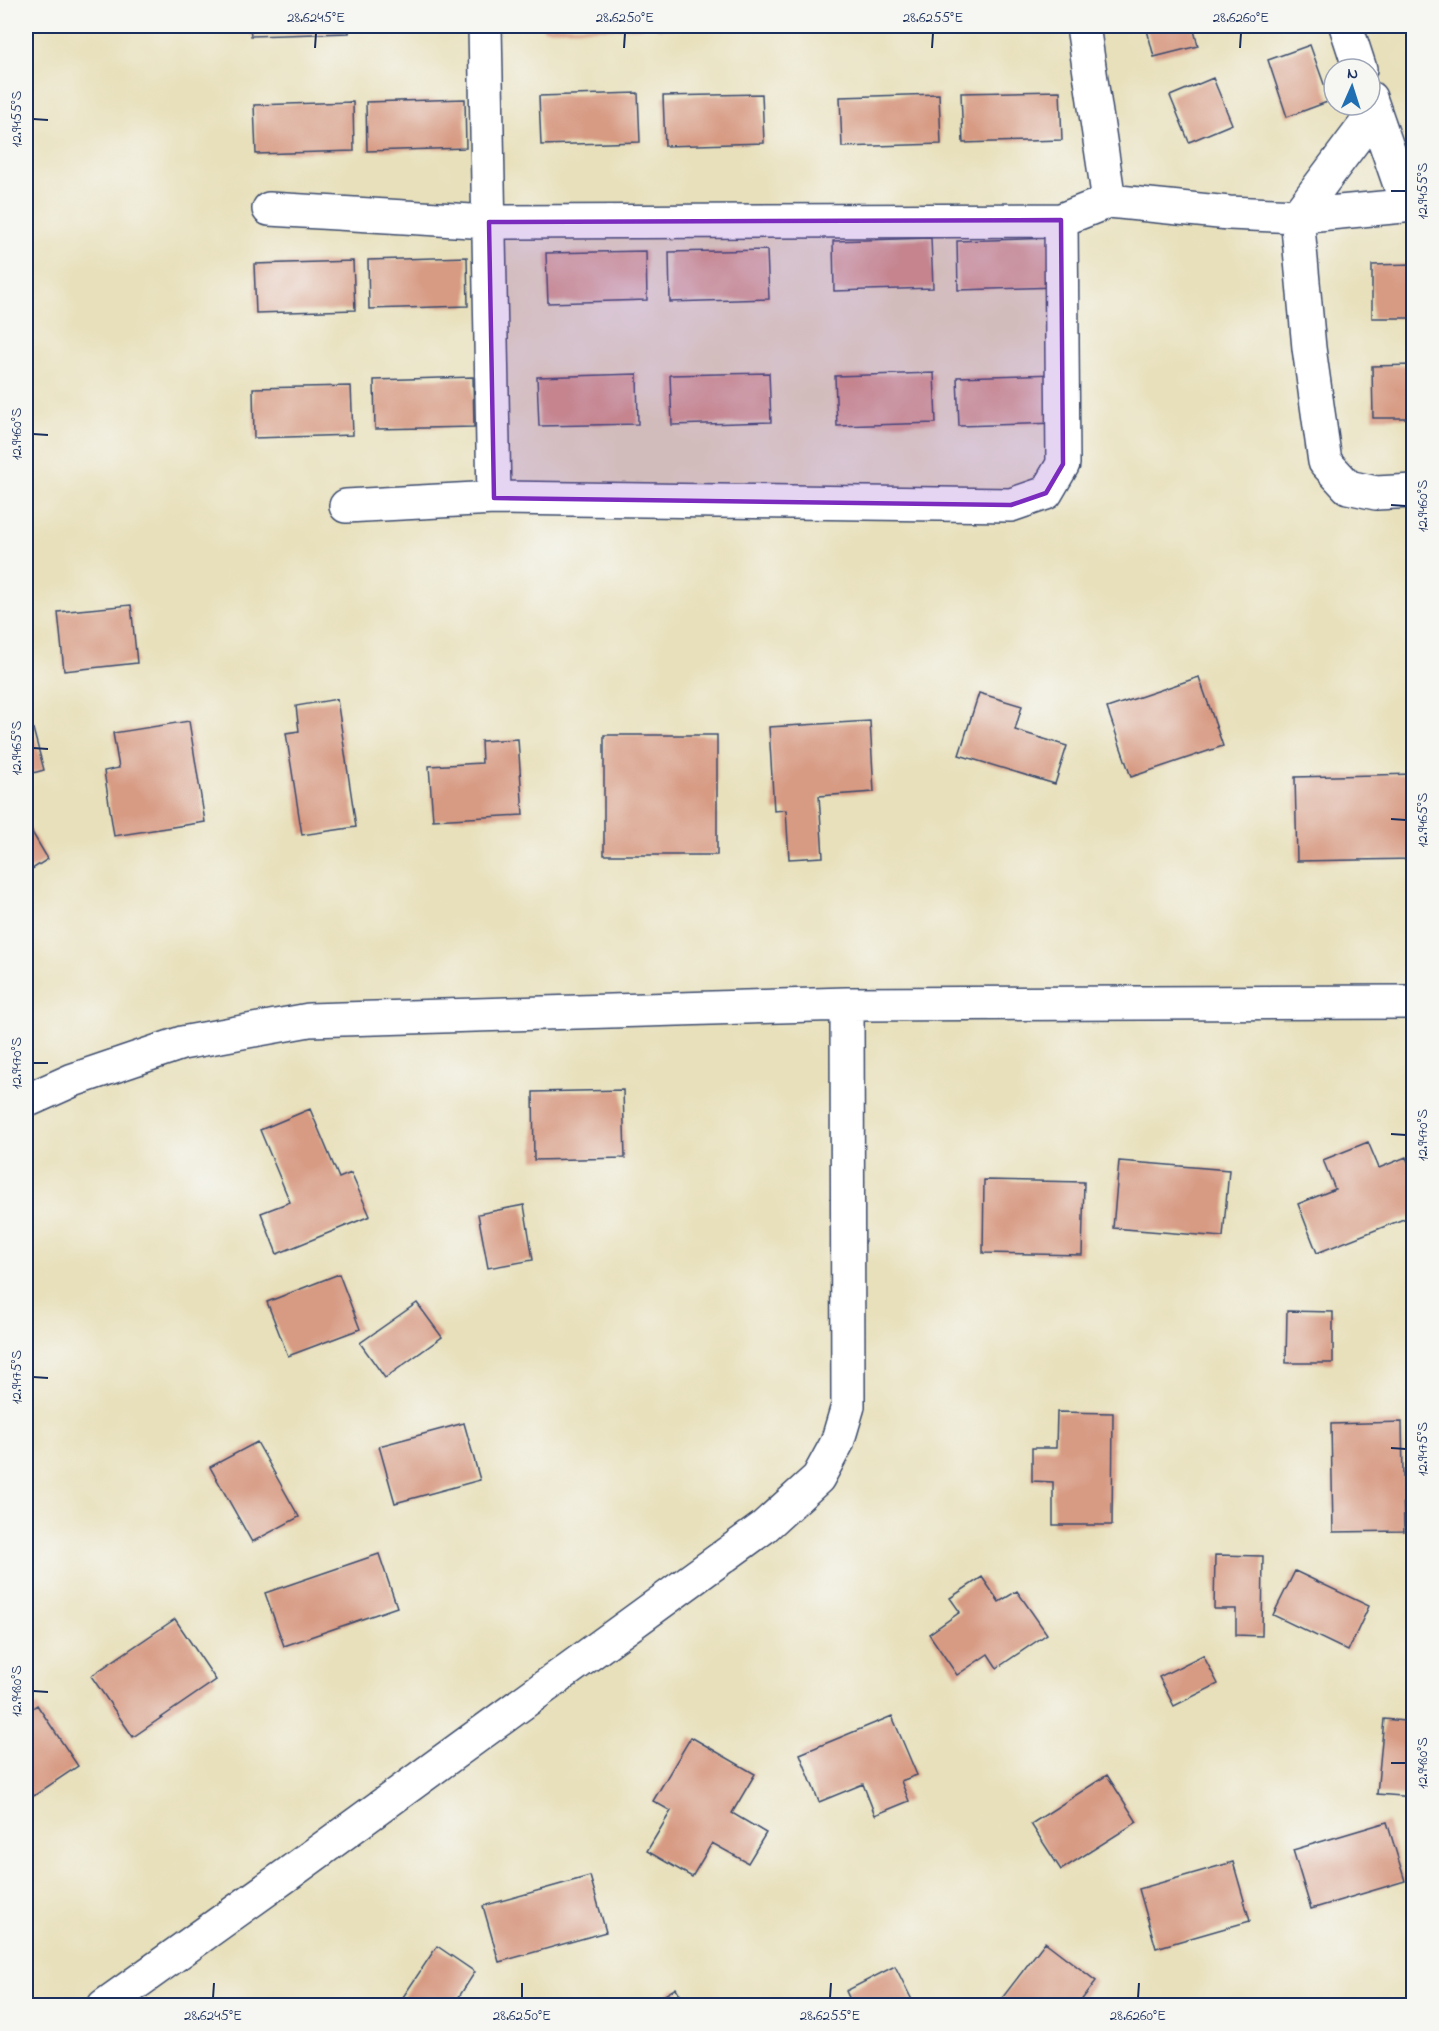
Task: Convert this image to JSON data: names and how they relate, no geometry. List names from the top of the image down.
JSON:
{
  "north": "top",
  "coordinates": [
    "28.6245°E",
    "28.6250°E",
    "28.6255°E",
    "28.6260°E",
    "12.9455°S",
    "12.9460°S",
    "12.9465°S",
    "12.9470°S",
    "12.9475°S",
    "12.9480°S"
  ]
}
